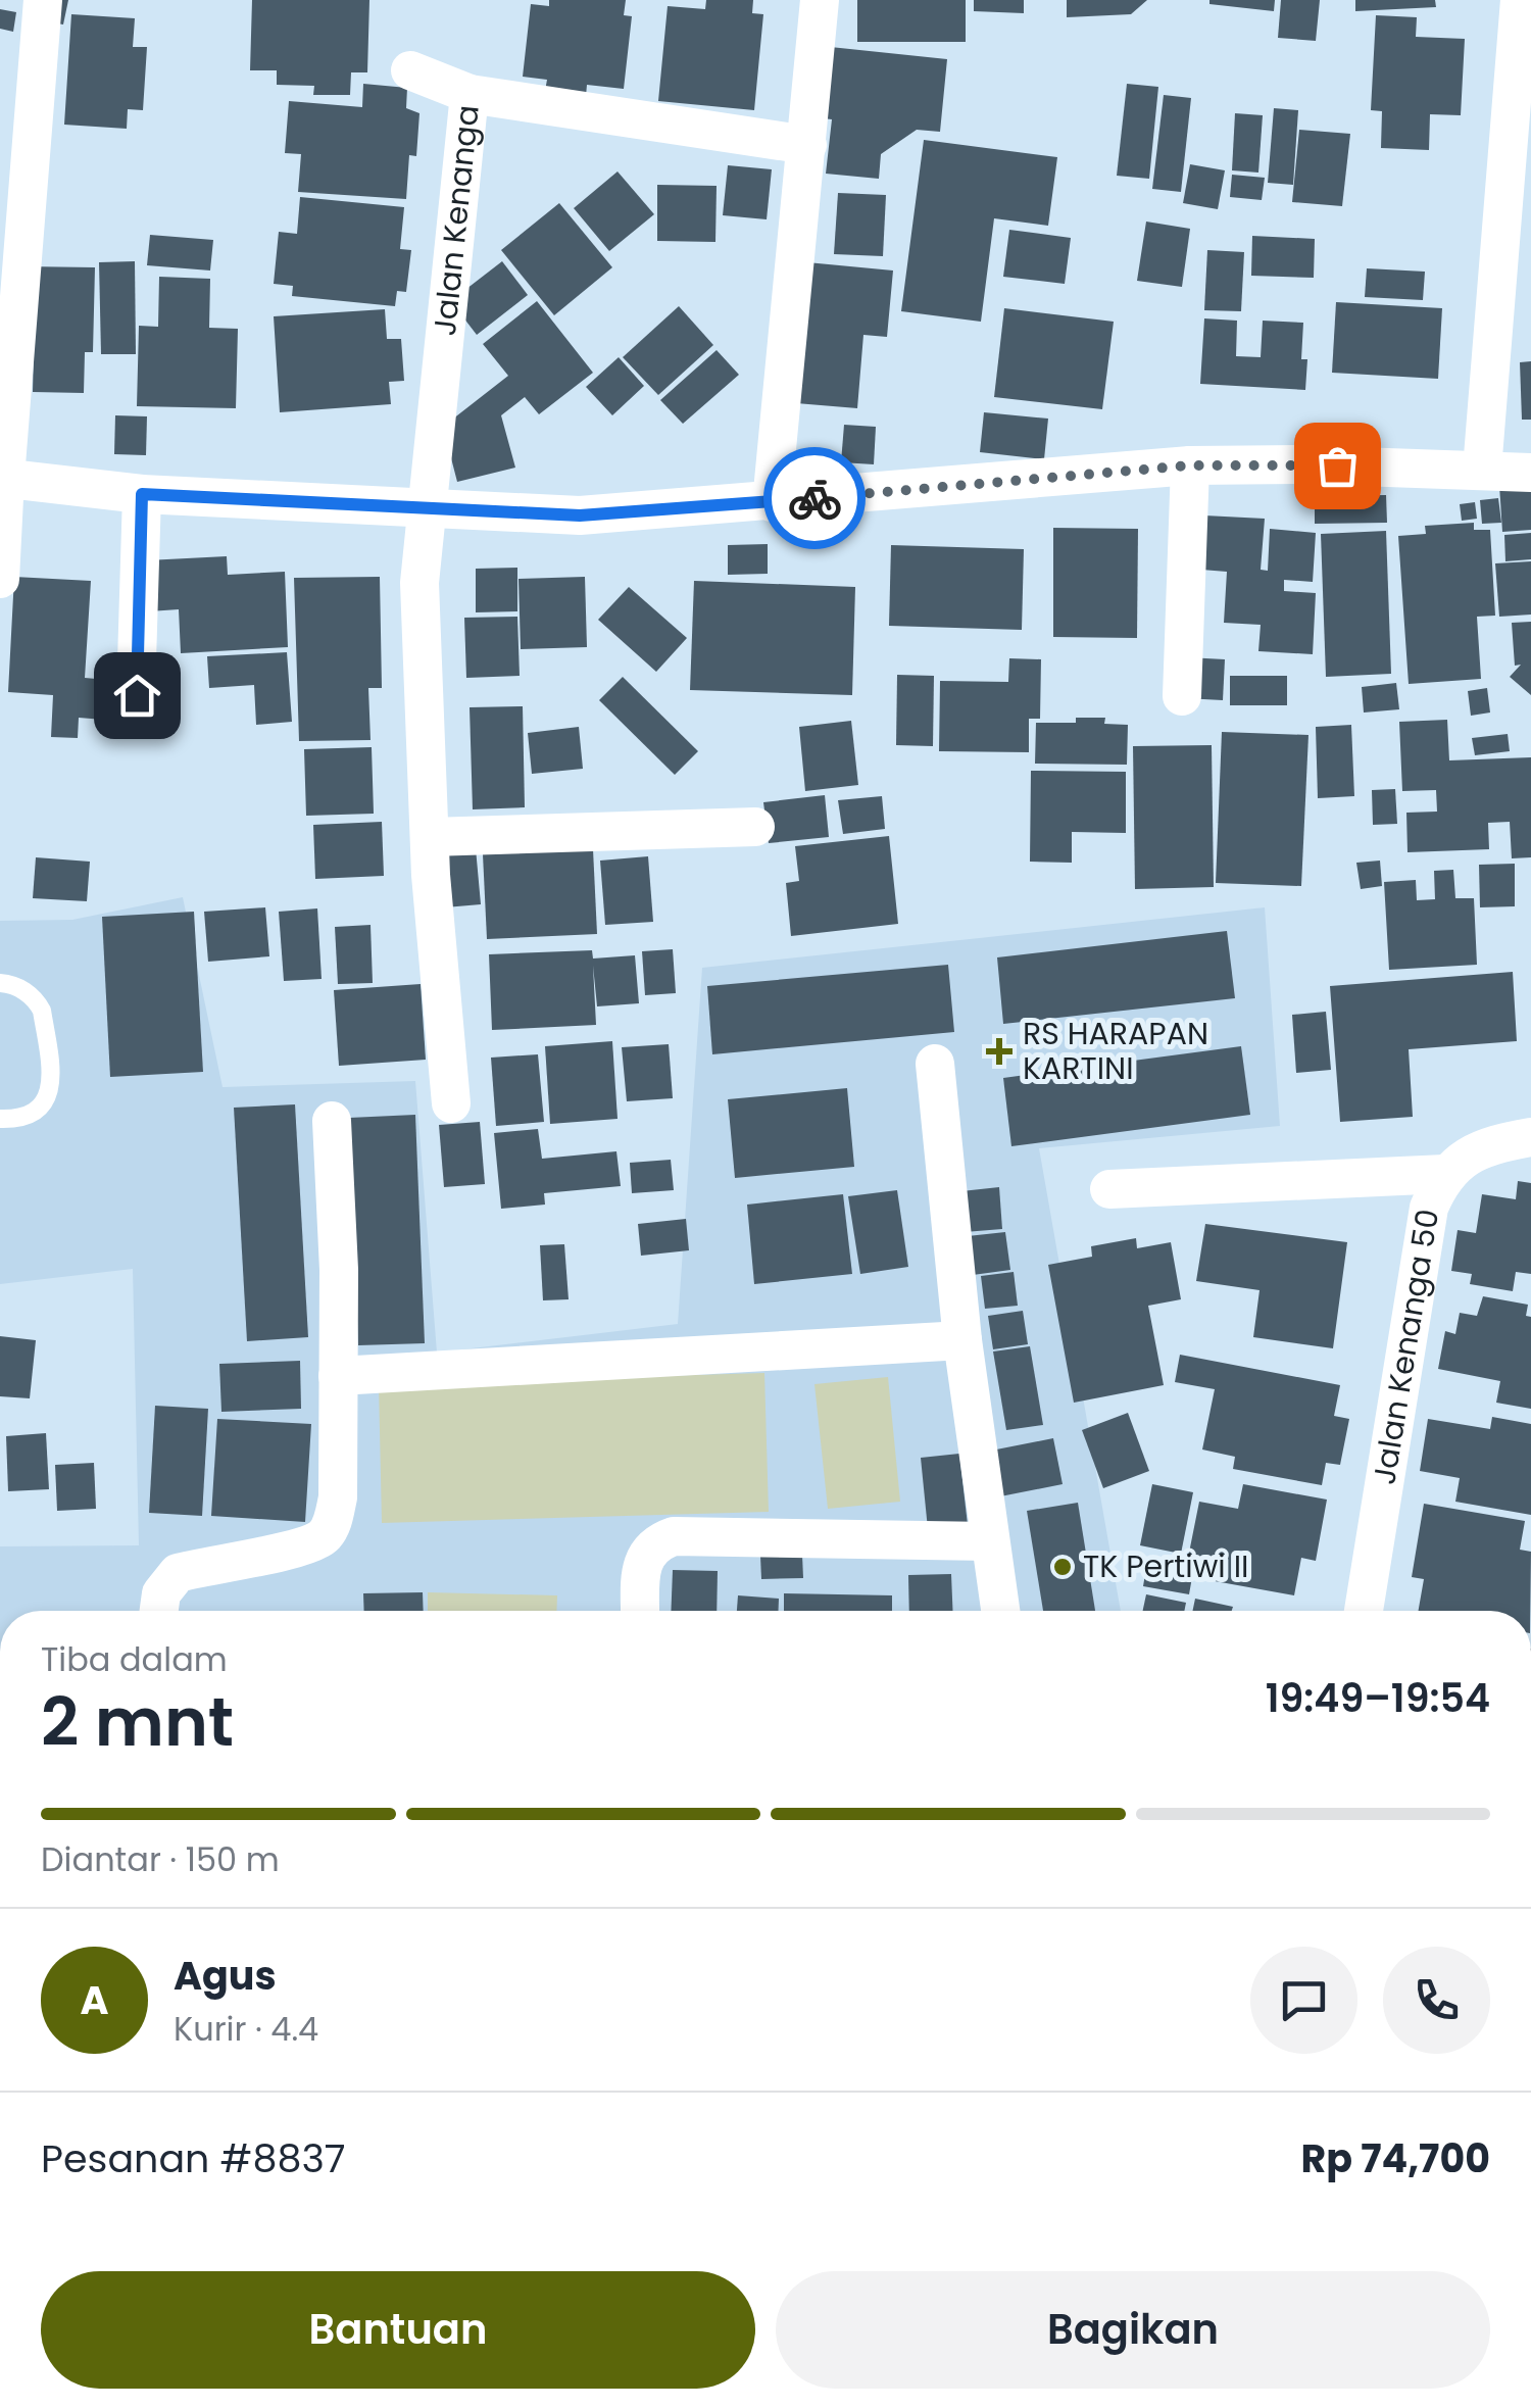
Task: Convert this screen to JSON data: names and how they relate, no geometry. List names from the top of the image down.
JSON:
{
  "streets": {
    "street": ["Jalan Kenanga", "Jalan Kenanga 50"]
  },
  "places": {
    "health": ["RS HARAPAN KARTINI"],
    "other": ["TK Pertiwi II"]
  },
  "page": {
    "heading": ["2 mnt", "Tiba dalam", "19:49–19:54"],
    "panel": [
      "Agus",
      "Kurir · 4.4",
      "Pesanan #8837",
      "Rp 74,700"
    ],
    "bar": "Diantar · 150 m",
    "round": "A",
    "buttons": ["Bantuan", "Bagikan"]
  }
}
